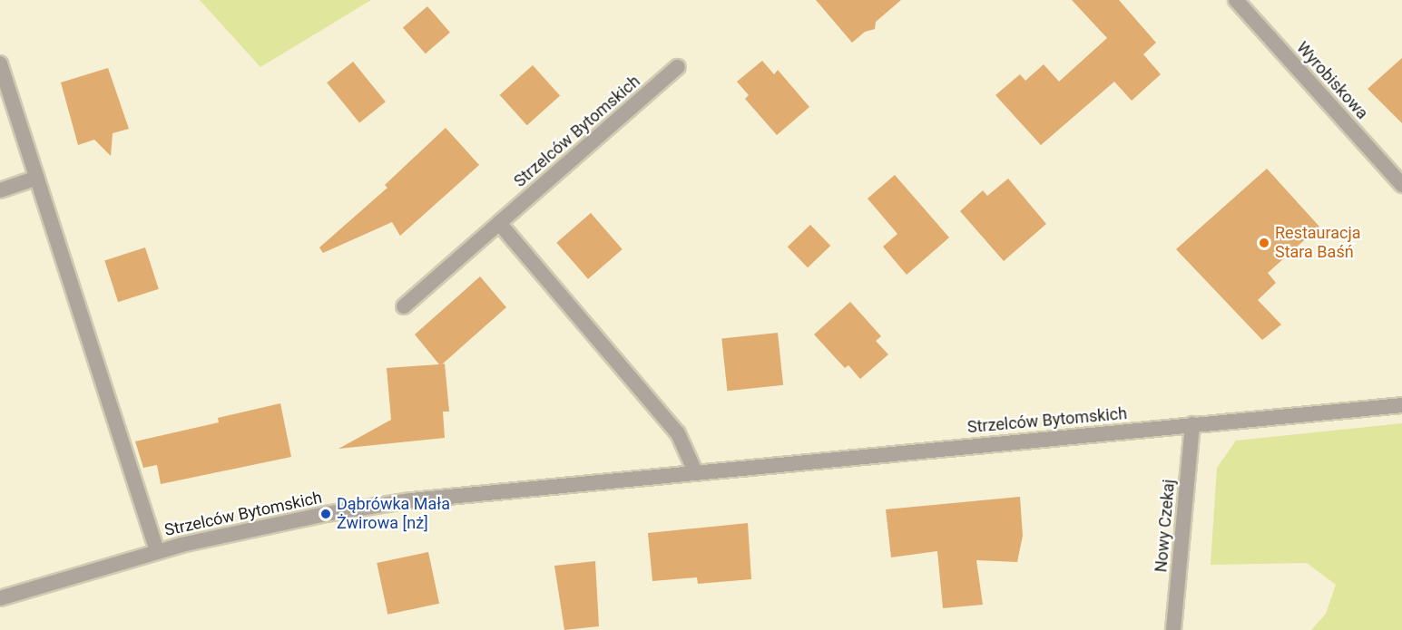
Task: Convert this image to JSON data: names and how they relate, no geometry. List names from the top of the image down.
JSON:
{
  "streets": {
    "street": ["Wyrobiskowa", "Strzelców Bytomskich", "Nowy Czekaj"]
  },
  "crossings": [
    ["Strzelców Bytomskich", "Nowy Czekaj"]
  ],
  "places": ["Restauracja Stara Baśń", "Dąbrówka Mała Żwirowa [nż]"]
}
